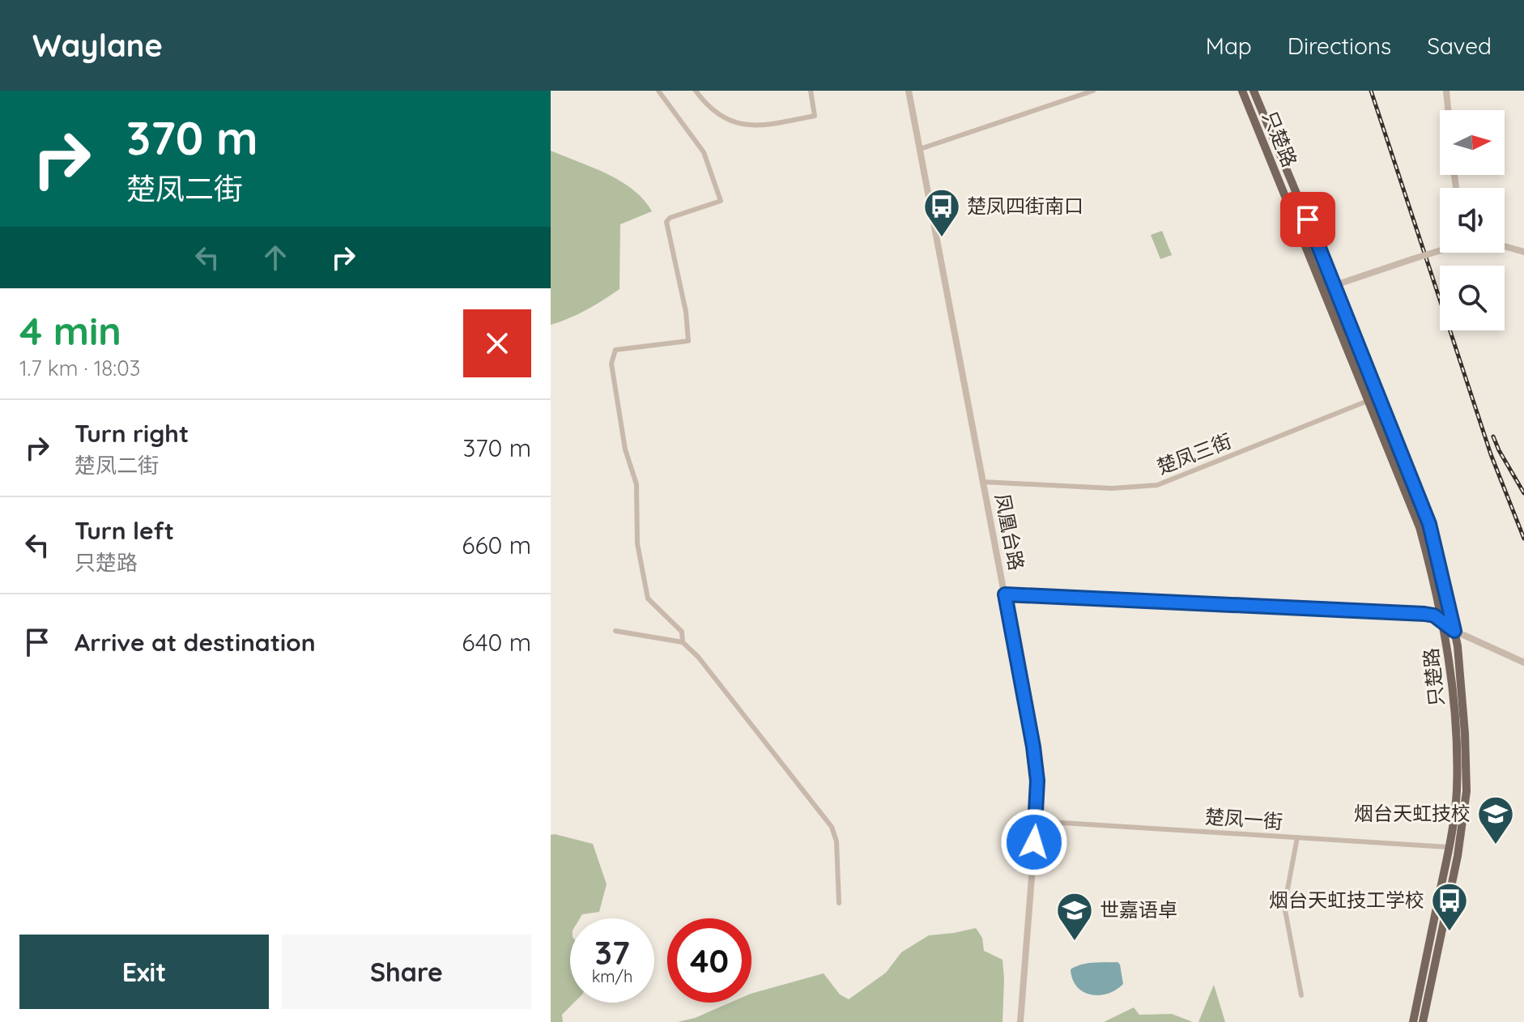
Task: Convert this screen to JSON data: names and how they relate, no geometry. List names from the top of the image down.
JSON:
{
  "streets": {
    "main road": ["只楚路"],
    "street": ["楚凤三街", "凤凰台路", "楚凤一街"]
  },
  "crossings": [
    ["只楚路", "楚凤三街"],
    ["只楚路", "楚凤一街"],
    ["楚凤三街", "凤凰台路"],
    ["凤凰台路", "楚凤一街"]
  ],
  "places": {
    "bus stop": ["楚凤四街南口", "烟台天虹技工学校"],
    "school or university": ["烟台天虹技校", "世嘉语卓"]
  },
  "north": "right",
  "page": {
    "header": "Waylane",
    "nav": ["Map", "Directions", "Saved"],
    "turn": ["370 m", "楚凤二街"],
    "heading": ["4 min", "1.7 km · 18:03"],
    "list": [
      {
        "name": "Turn right",
        "note": "楚凤二街",
        "value": "370 m"
      },
      {
        "name": "Turn left",
        "note": "只楚路",
        "value": "660 m"
      },
      {
        "name": "Arrive at destination",
        "value": "640 m"
      }
    ],
    "speed": "37 km/h",
    "limit": "40",
    "buttons": ["Exit", "Share"]
  }
}
